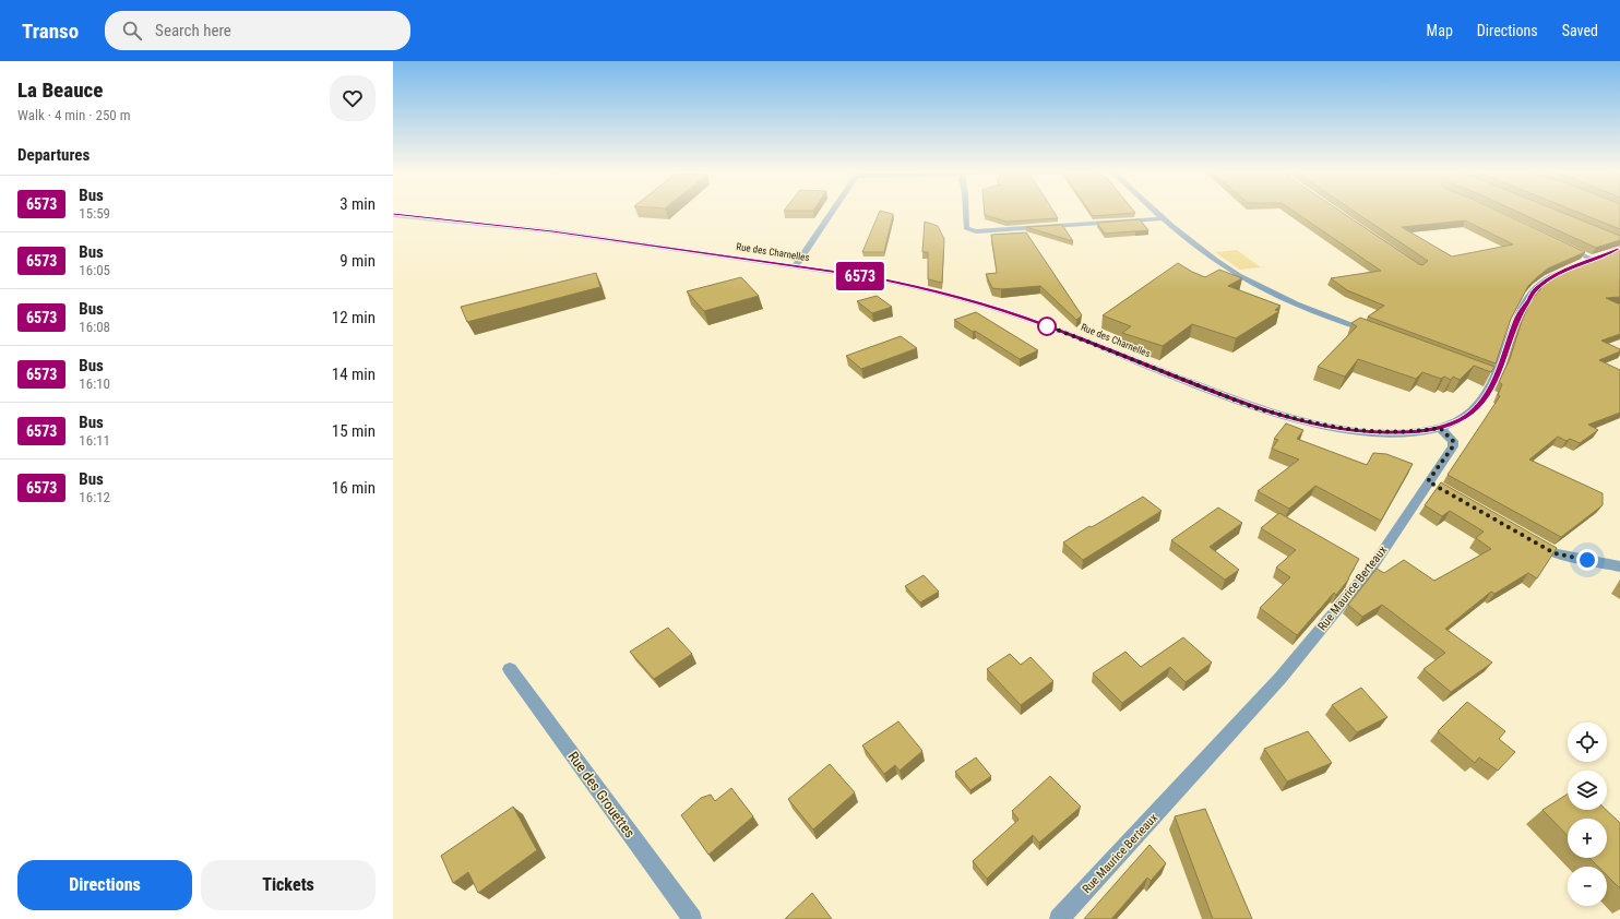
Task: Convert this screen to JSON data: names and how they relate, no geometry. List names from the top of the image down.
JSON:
{
  "streets": {
    "street": ["Rue des Charnelles", "Rue Maurice Berteaux", "Rue des Grouettes"]
  },
  "crossings": [
    ["Rue des Charnelles", "Rue Maurice Berteaux"]
  ],
  "lines": ["bus line 6573"],
  "page": {
    "header": "Transo",
    "search": "Search here",
    "nav": ["Map", "Directions", "Saved"],
    "heading": [
      ["La Beauce", "Walk · 4 min · 250 m"],
      "Departures"
    ],
    "on_map": "6573",
    "list": [
      {
        "mark": "6573",
        "name": "Bus",
        "note": "15:59",
        "value": "3 min"
      },
      {
        "mark": "6573",
        "name": "Bus",
        "note": "16:05",
        "value": "9 min"
      },
      {
        "mark": "6573",
        "name": "Bus",
        "note": "16:08",
        "value": "12 min"
      },
      {
        "mark": "6573",
        "name": "Bus",
        "note": "16:10",
        "value": "14 min"
      },
      {
        "mark": "6573",
        "name": "Bus",
        "note": "16:11",
        "value": "15 min"
      },
      {
        "mark": "6573",
        "name": "Bus",
        "note": "16:12",
        "value": "16 min"
      }
    ],
    "map_buttons": ["+", "−"],
    "buttons": ["Directions", "Tickets"]
  }
}
